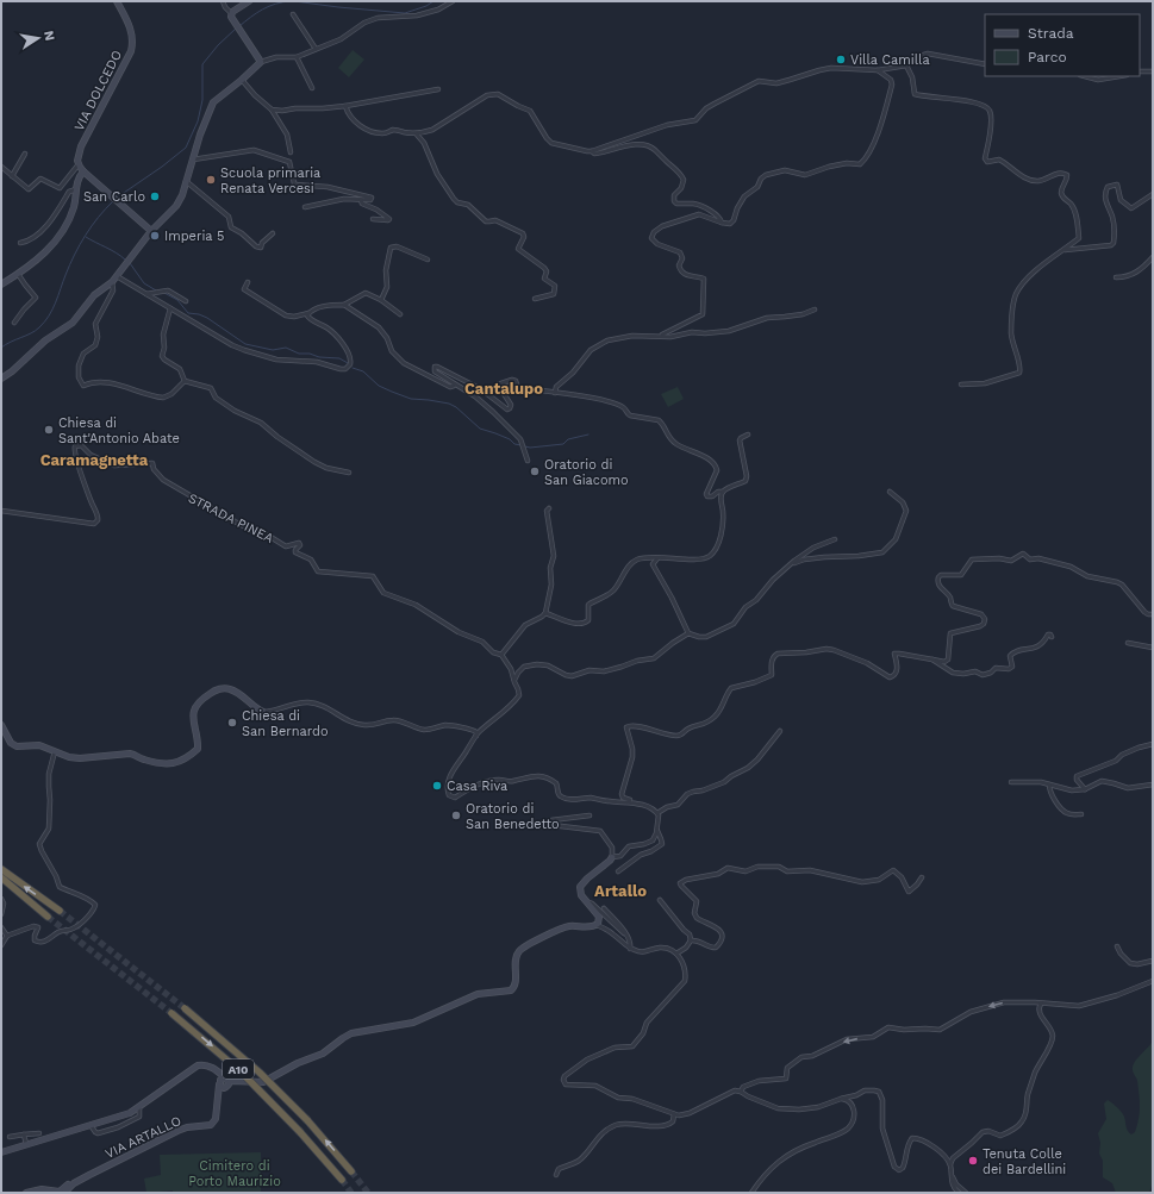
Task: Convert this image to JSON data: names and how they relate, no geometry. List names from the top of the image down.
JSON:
{
  "streets": {
    "highway": ["A10"],
    "street": ["VIA DOLCEDO", "STRADA PINEA", "VIA ARTALLO"]
  },
  "districts": ["Cantalupo", "Caramagnetta", "Artallo"],
  "parks": ["Cimitero di Porto Maurizio"],
  "places": [
    "Villa Camilla",
    "Scuola primaria Renata Vercesi",
    "San Carlo",
    "Imperia 5",
    "Chiesa di Sant'Antonio Abate",
    "Oratorio di San Giacomo",
    "Chiesa di San Bernardo",
    "Casa Riva",
    "Oratorio di San Benedetto",
    "Tenuta Colle dei Bardellini"
  ],
  "legend": ["Strada", "Parco"],
  "north": "right"
}
